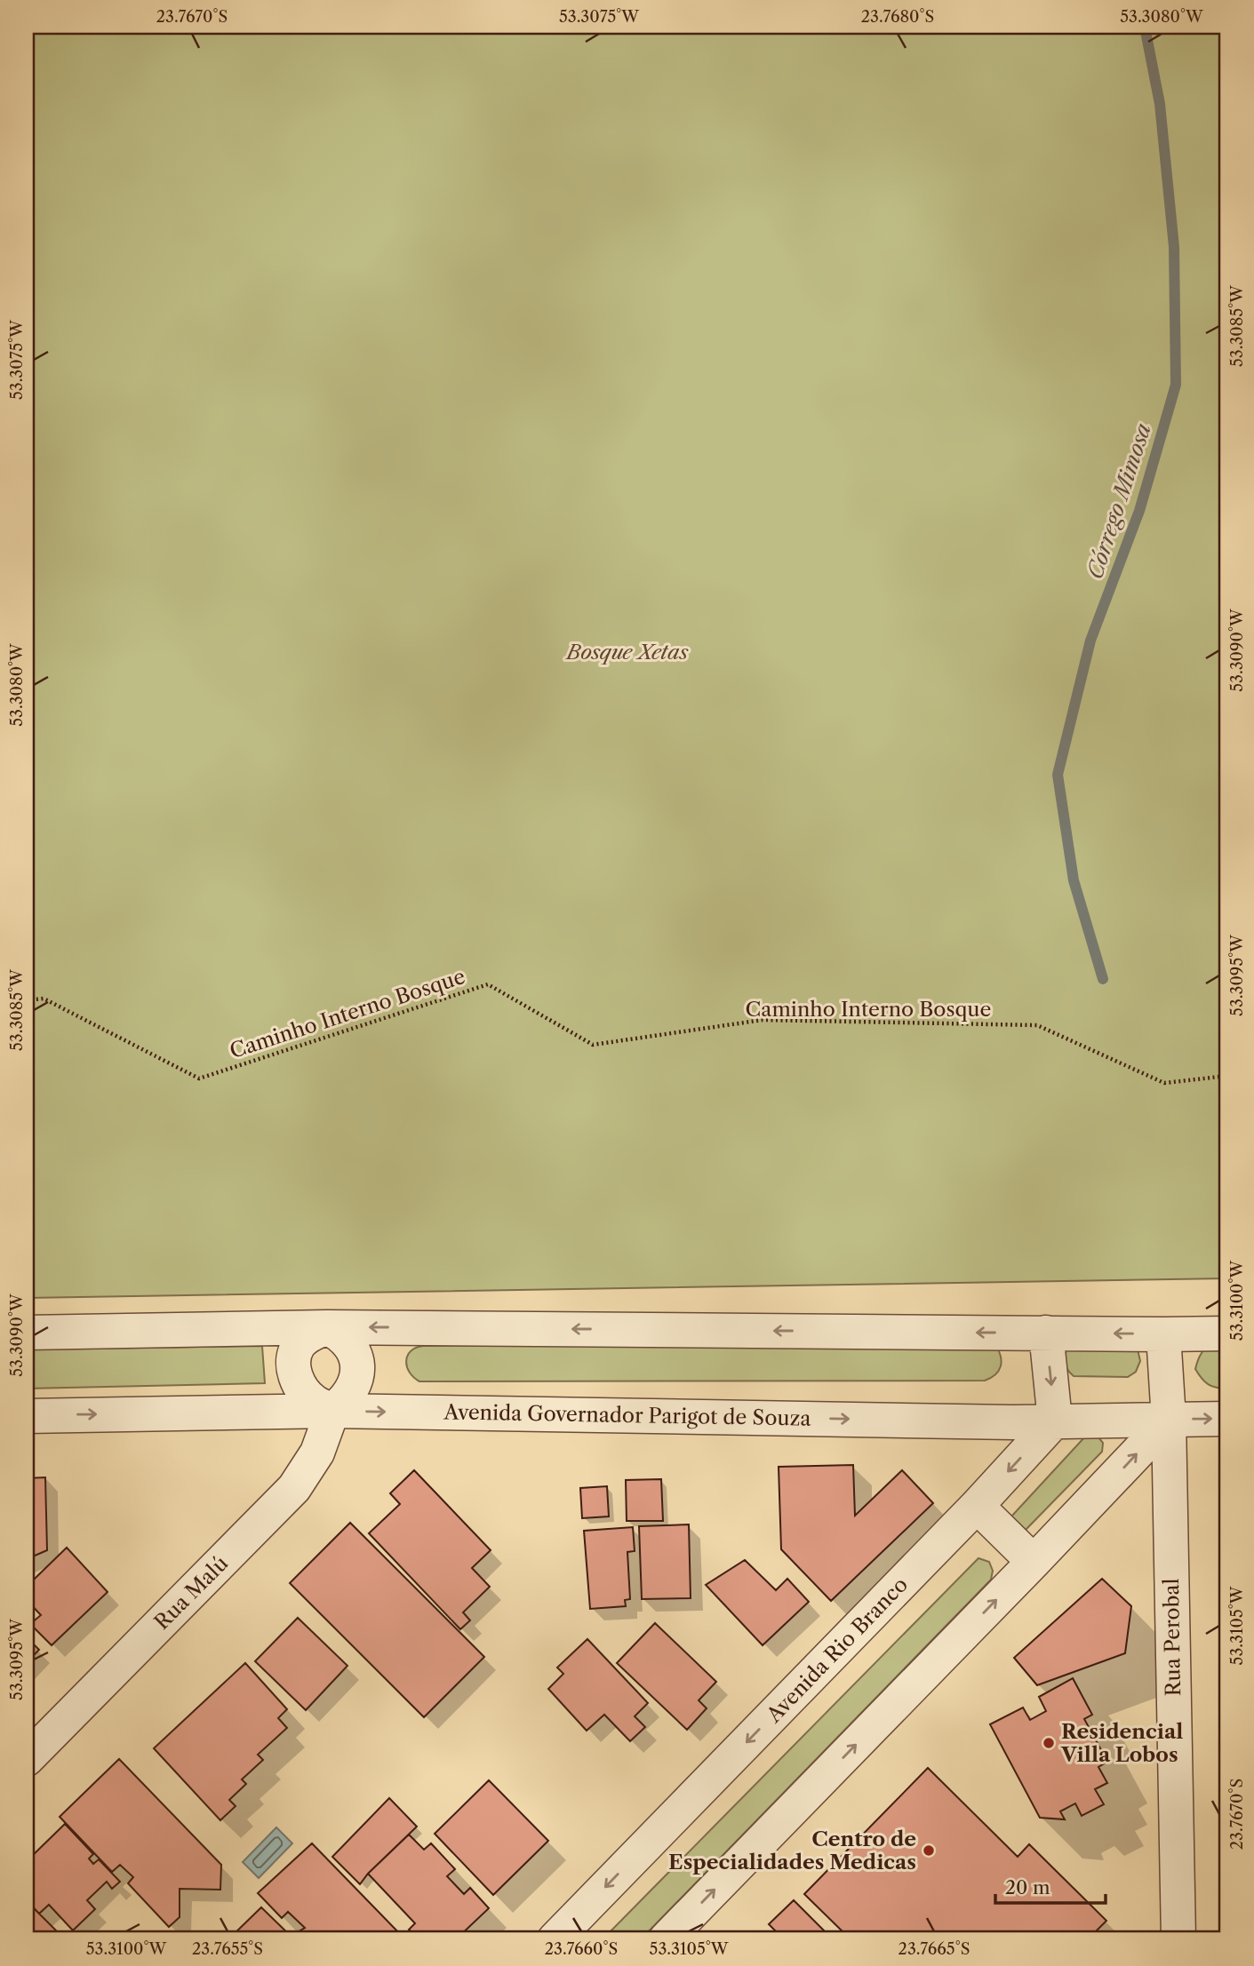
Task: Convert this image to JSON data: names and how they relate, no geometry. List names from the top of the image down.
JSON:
{
  "streets": {
    "street": [
      "Avenida Governador Parigot de Souza",
      "Rua Malú",
      "Rua Perobal",
      "Avenida Rio Branco"
    ],
    "path": ["Caminho Interno Bosque"]
  },
  "crossings": [
    ["Avenida Governador Parigot de Souza", "Rua Malú"],
    ["Avenida Governador Parigot de Souza", "Rua Perobal"],
    ["Avenida Governador Parigot de Souza", "Avenida Rio Branco"]
  ],
  "water": ["Córrego Mimosa"],
  "parks": ["Bosque Xetas"],
  "places": ["Residencial Villa Lobos", "Centro de Especialidades Medicas"],
  "scale_bar": "20 m",
  "coordinates": [
    "23.7670°S",
    "53.3075°W",
    "23.7680°S",
    "53.3080°W",
    "53.3085°W",
    "53.3090°W",
    "53.3095°W",
    "53.3100°W",
    "53.3105°W",
    "23.7655°S",
    "23.7660°S",
    "23.7665°S"
  ]
}
